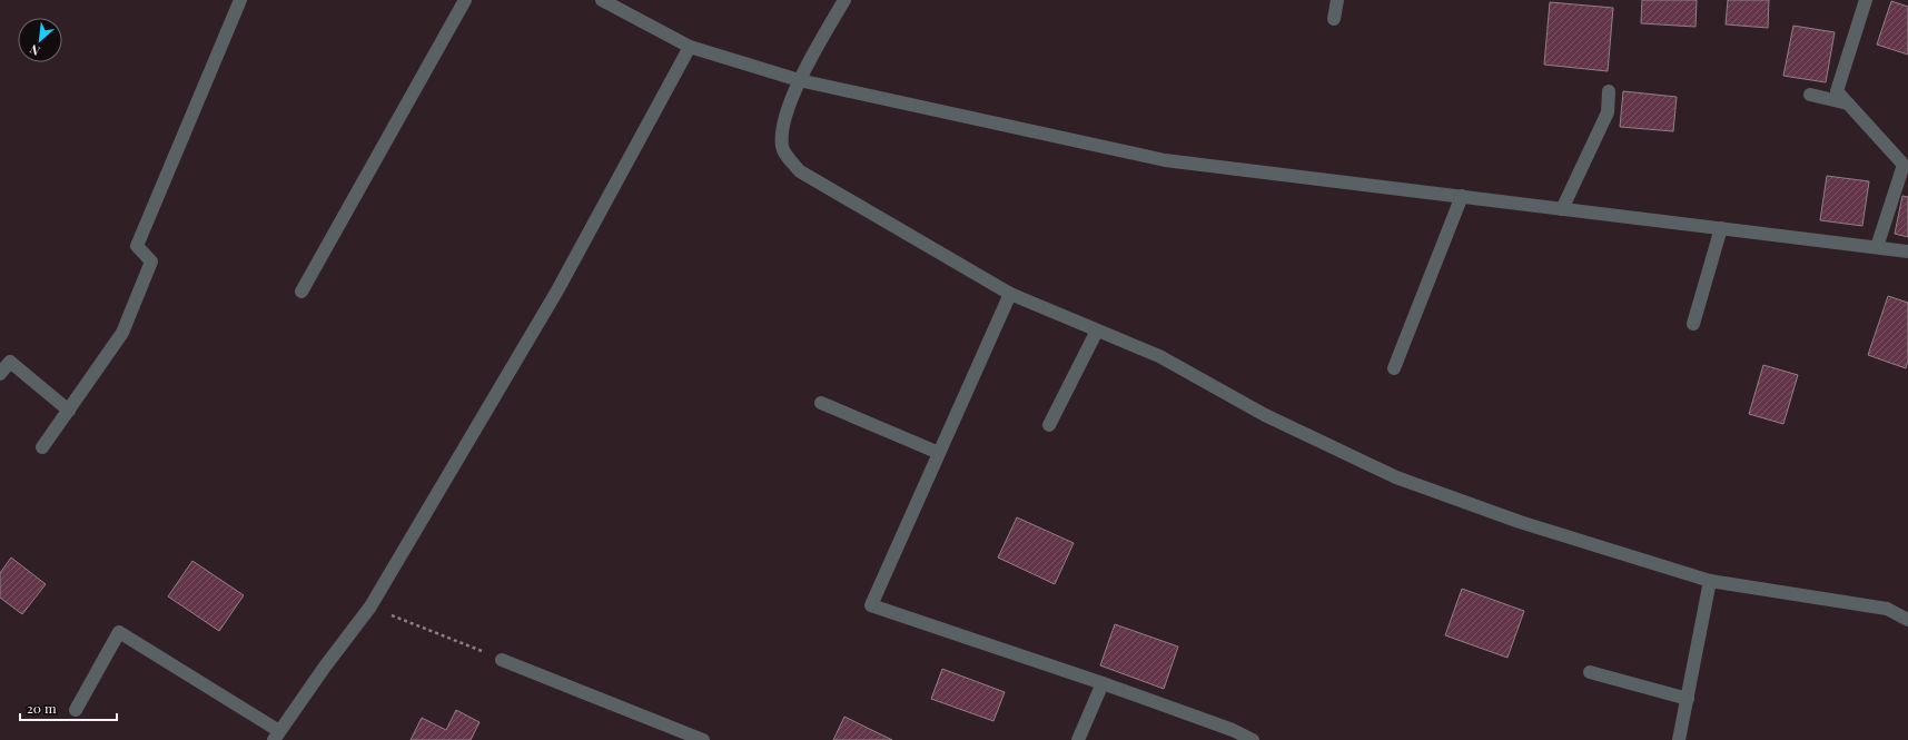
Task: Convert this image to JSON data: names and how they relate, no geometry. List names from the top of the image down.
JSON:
{
  "scale_bar": "20 m",
  "north": "bottom left"
}
